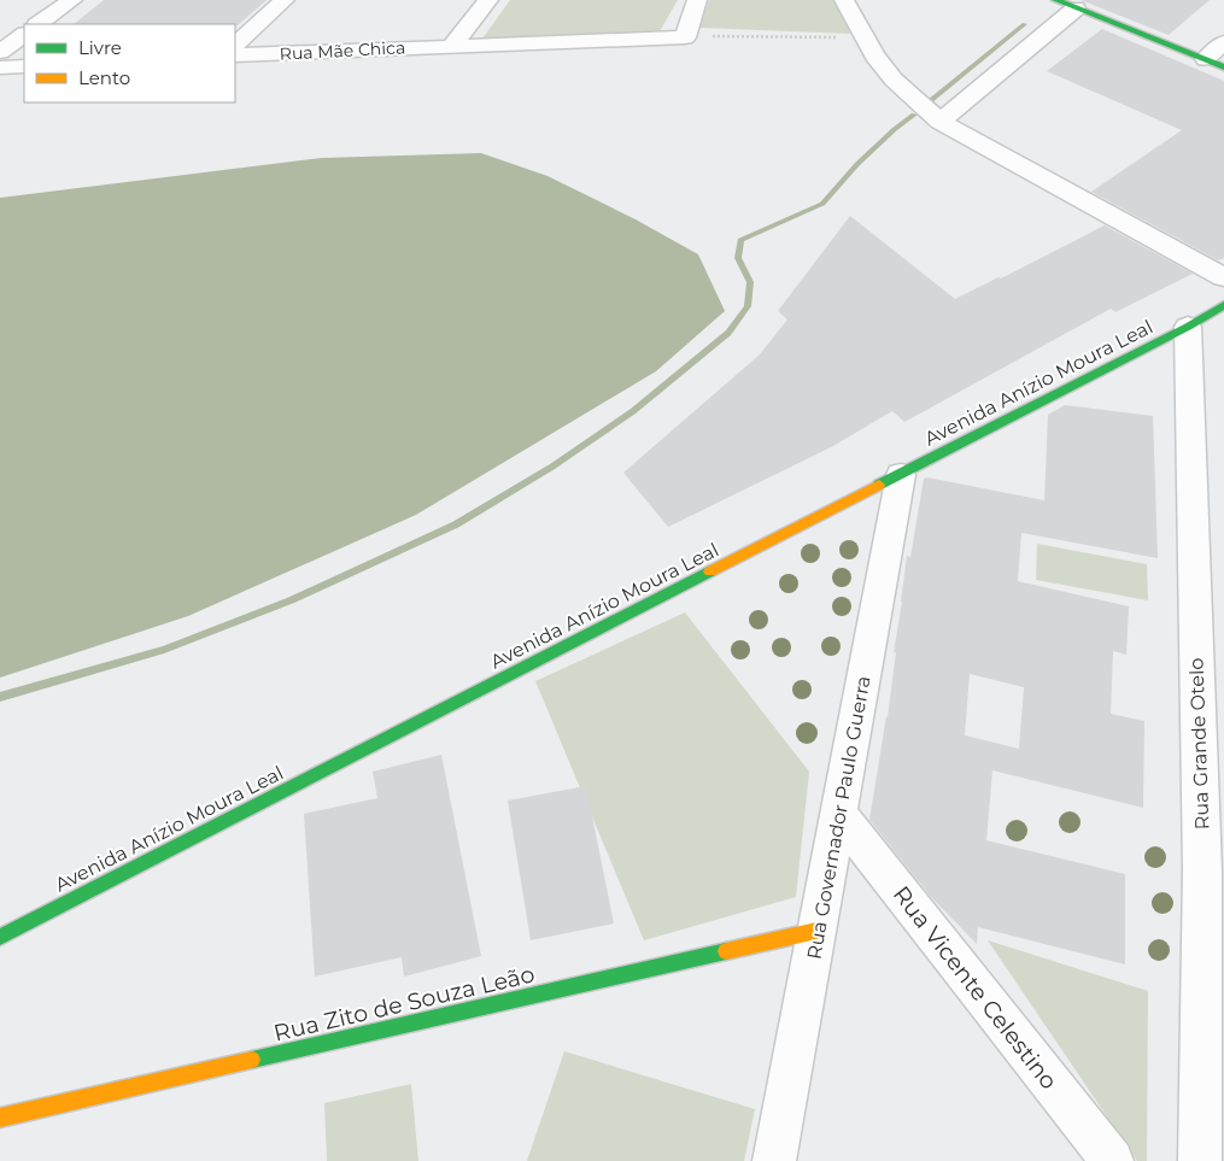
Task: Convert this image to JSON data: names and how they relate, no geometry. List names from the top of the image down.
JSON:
{
  "streets": {
    "street": [
      "Rua Mãe Chica",
      "Avenida Anízio Moura Leal",
      "Rua Grande Otelo",
      "Rua Governador Paulo Guerra",
      "Rua Vicente Celestino",
      "Rua Zito de Souza Leão"
    ]
  },
  "crossings": [
    ["Avenida Anízio Moura Leal", "Rua Grande Otelo"],
    ["Avenida Anízio Moura Leal", "Rua Governador Paulo Guerra"],
    ["Rua Governador Paulo Guerra", "Rua Vicente Celestino"],
    ["Rua Governador Paulo Guerra", "Rua Zito de Souza Leão"]
  ],
  "legend": ["Livre", "Lento"]
}
